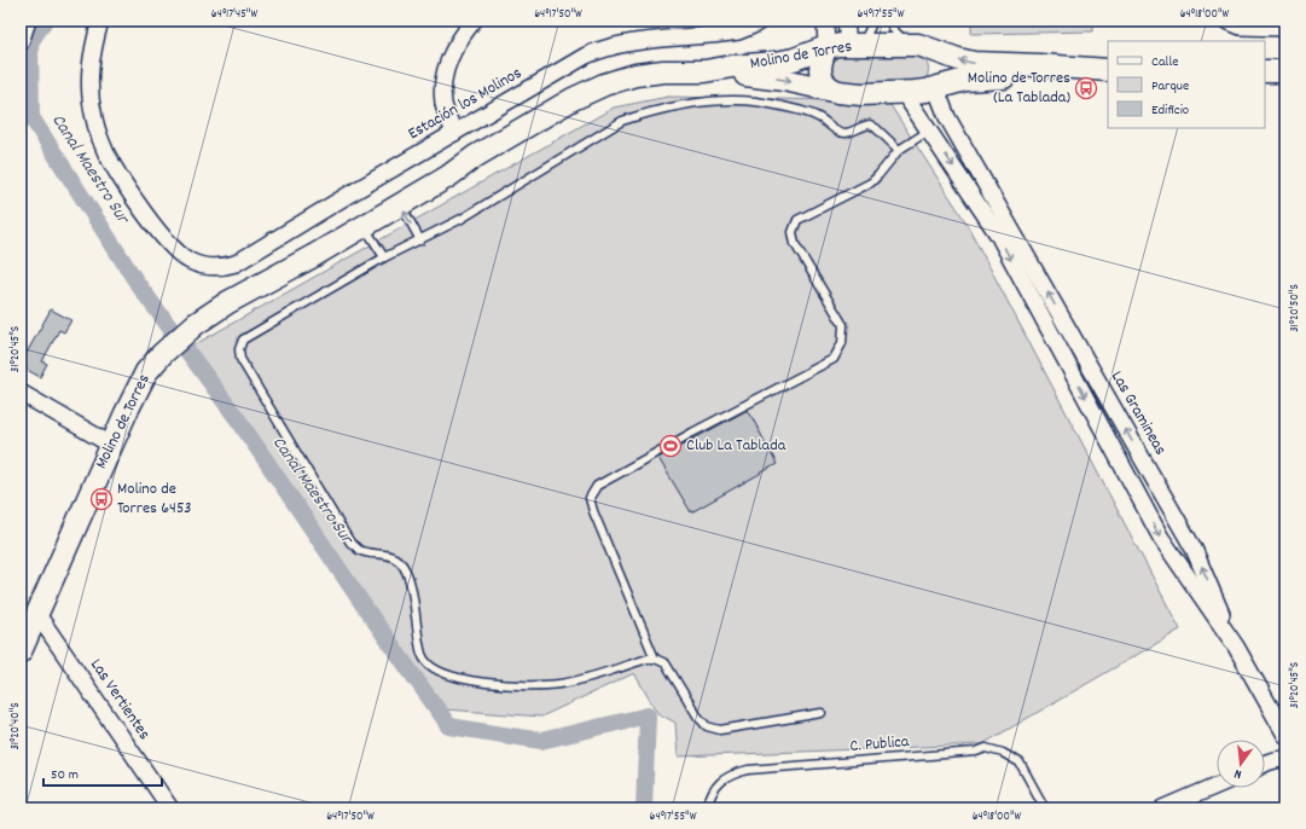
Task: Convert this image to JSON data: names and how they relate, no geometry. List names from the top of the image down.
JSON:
{
  "streets": {
    "main road": ["Molino de Torres"],
    "street": ["Estación los Molinos", "Las Gramineas", "Las Vertientes"],
    "lane": ["C. Publica"]
  },
  "crossings": [
    ["Molino de Torres", "Las Vertientes"]
  ],
  "water": ["Canal Maestro Sur"],
  "places": {
    "bus stop": ["Molino de Torres (La Tablada)", "Molino de Torres 6453"],
    "sports": ["Club La Tablada"]
  },
  "legend": ["Calle", "Parque", "Edificio"],
  "scale_bar": "50 m",
  "north": "bottom",
  "coordinates": [
    "64°17'45\"W",
    "64°17'50\"W",
    "64°17'55\"W",
    "64°18'00\"W",
    "31°20'50\"S",
    "31°20'45\"S",
    "31°20'40\"S"
  ]
}
